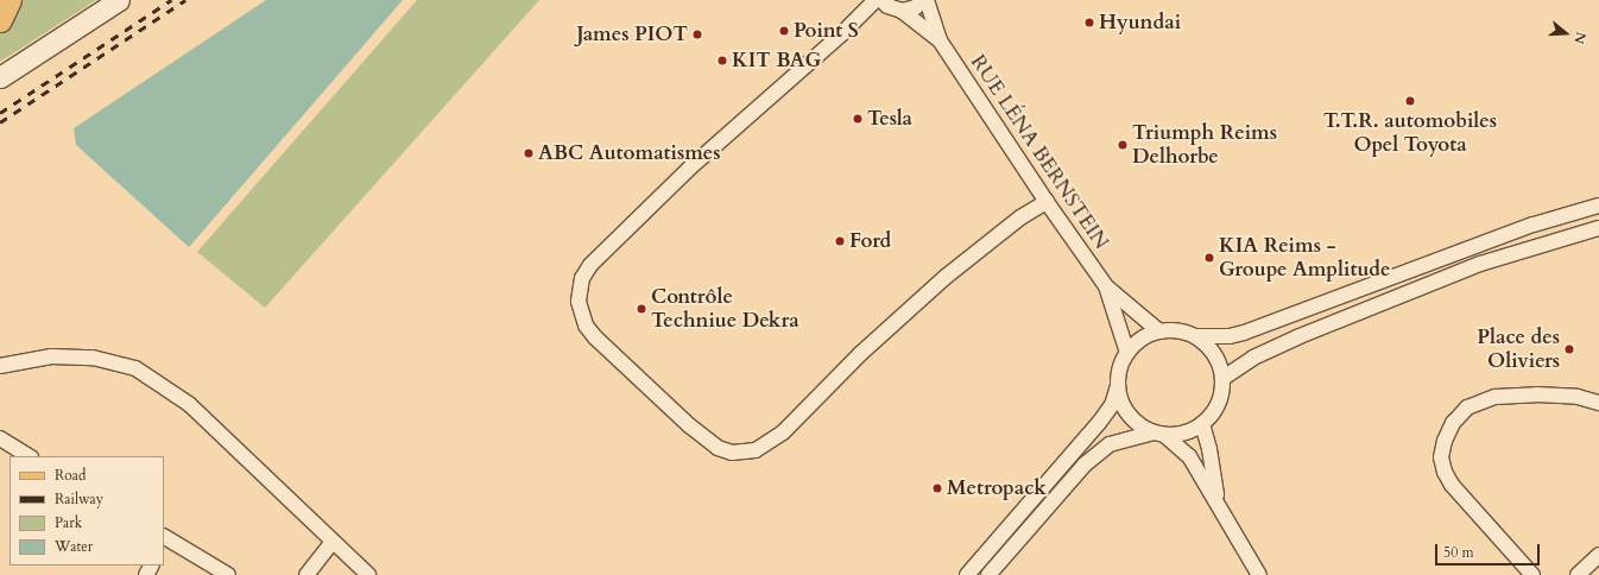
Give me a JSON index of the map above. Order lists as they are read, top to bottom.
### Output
{
  "streets": {
    "street": ["RUE LÉNA BERNSTEIN"]
  },
  "places": [
    "Hyundai",
    "Point S",
    "James PIOT",
    "KIT BAG",
    "T.T.R. automobiles Opel Toyota",
    "Tesla",
    "Triumph Reims Delhorbe",
    "ABC Automatismes",
    "Ford",
    "KIA Reims - Groupe Amplitude",
    "Contrôle Techniue Dekra",
    "Place des Oliviers",
    "Metropack"
  ],
  "legend": [
    "Road",
    "Railway",
    "Park",
    "Water"
  ],
  "scale_bar": "50 m",
  "north": "right"
}
